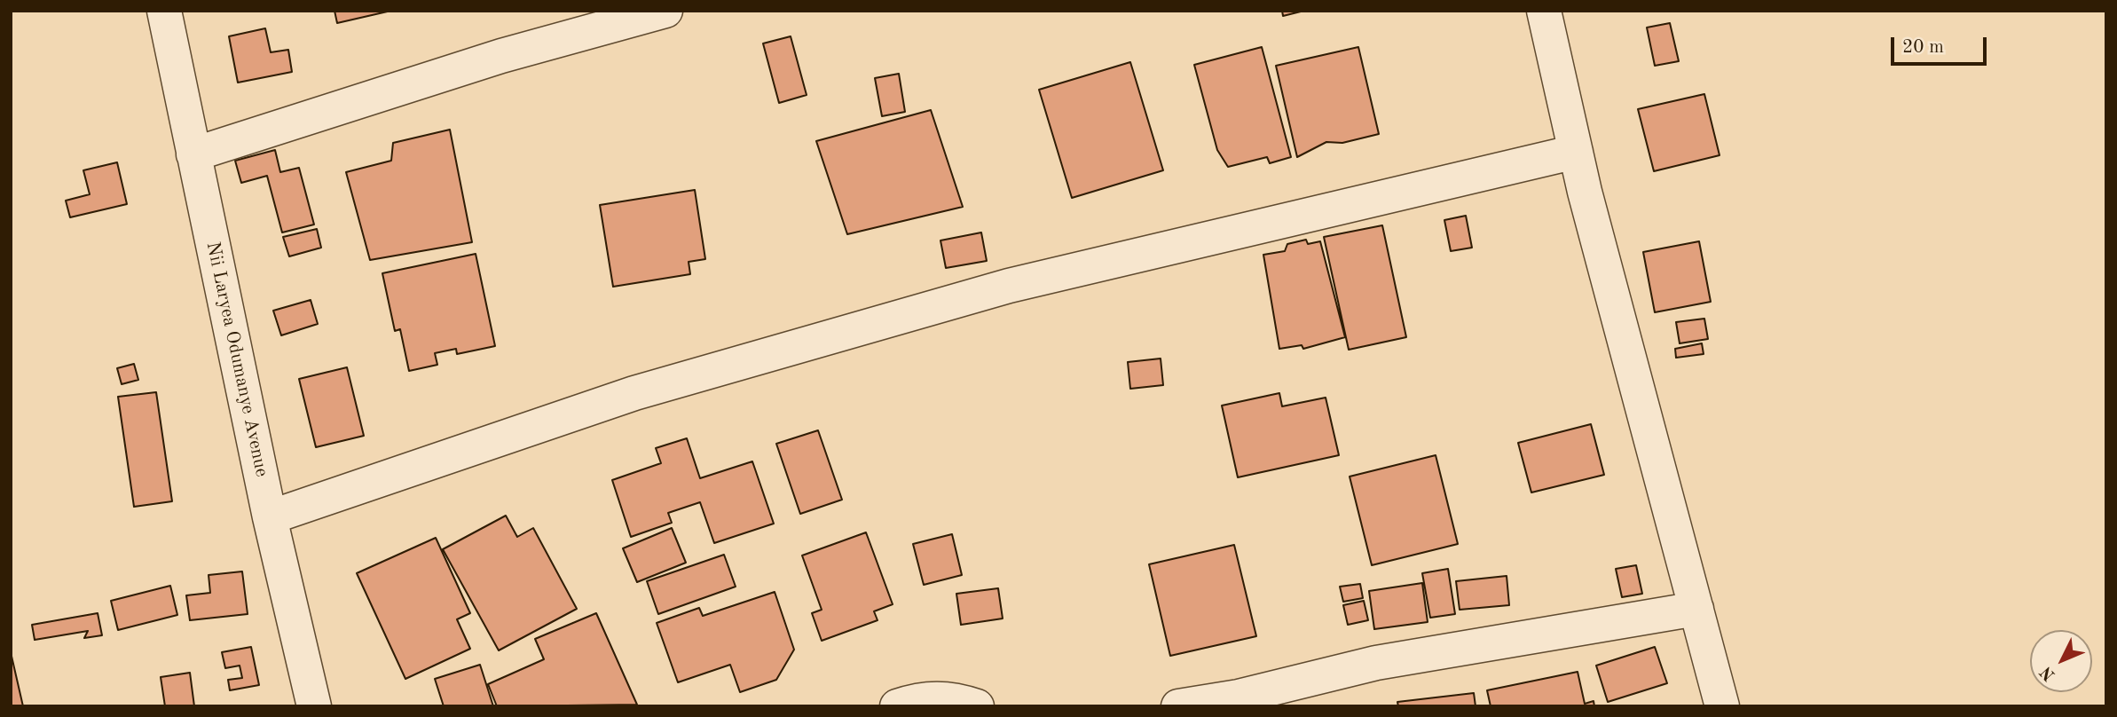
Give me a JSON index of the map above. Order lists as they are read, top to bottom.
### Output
{
  "streets": {
    "street": ["Nii Laryea Odumanye Avenue"]
  },
  "scale_bar": "20 m",
  "north": "bottom left"
}
